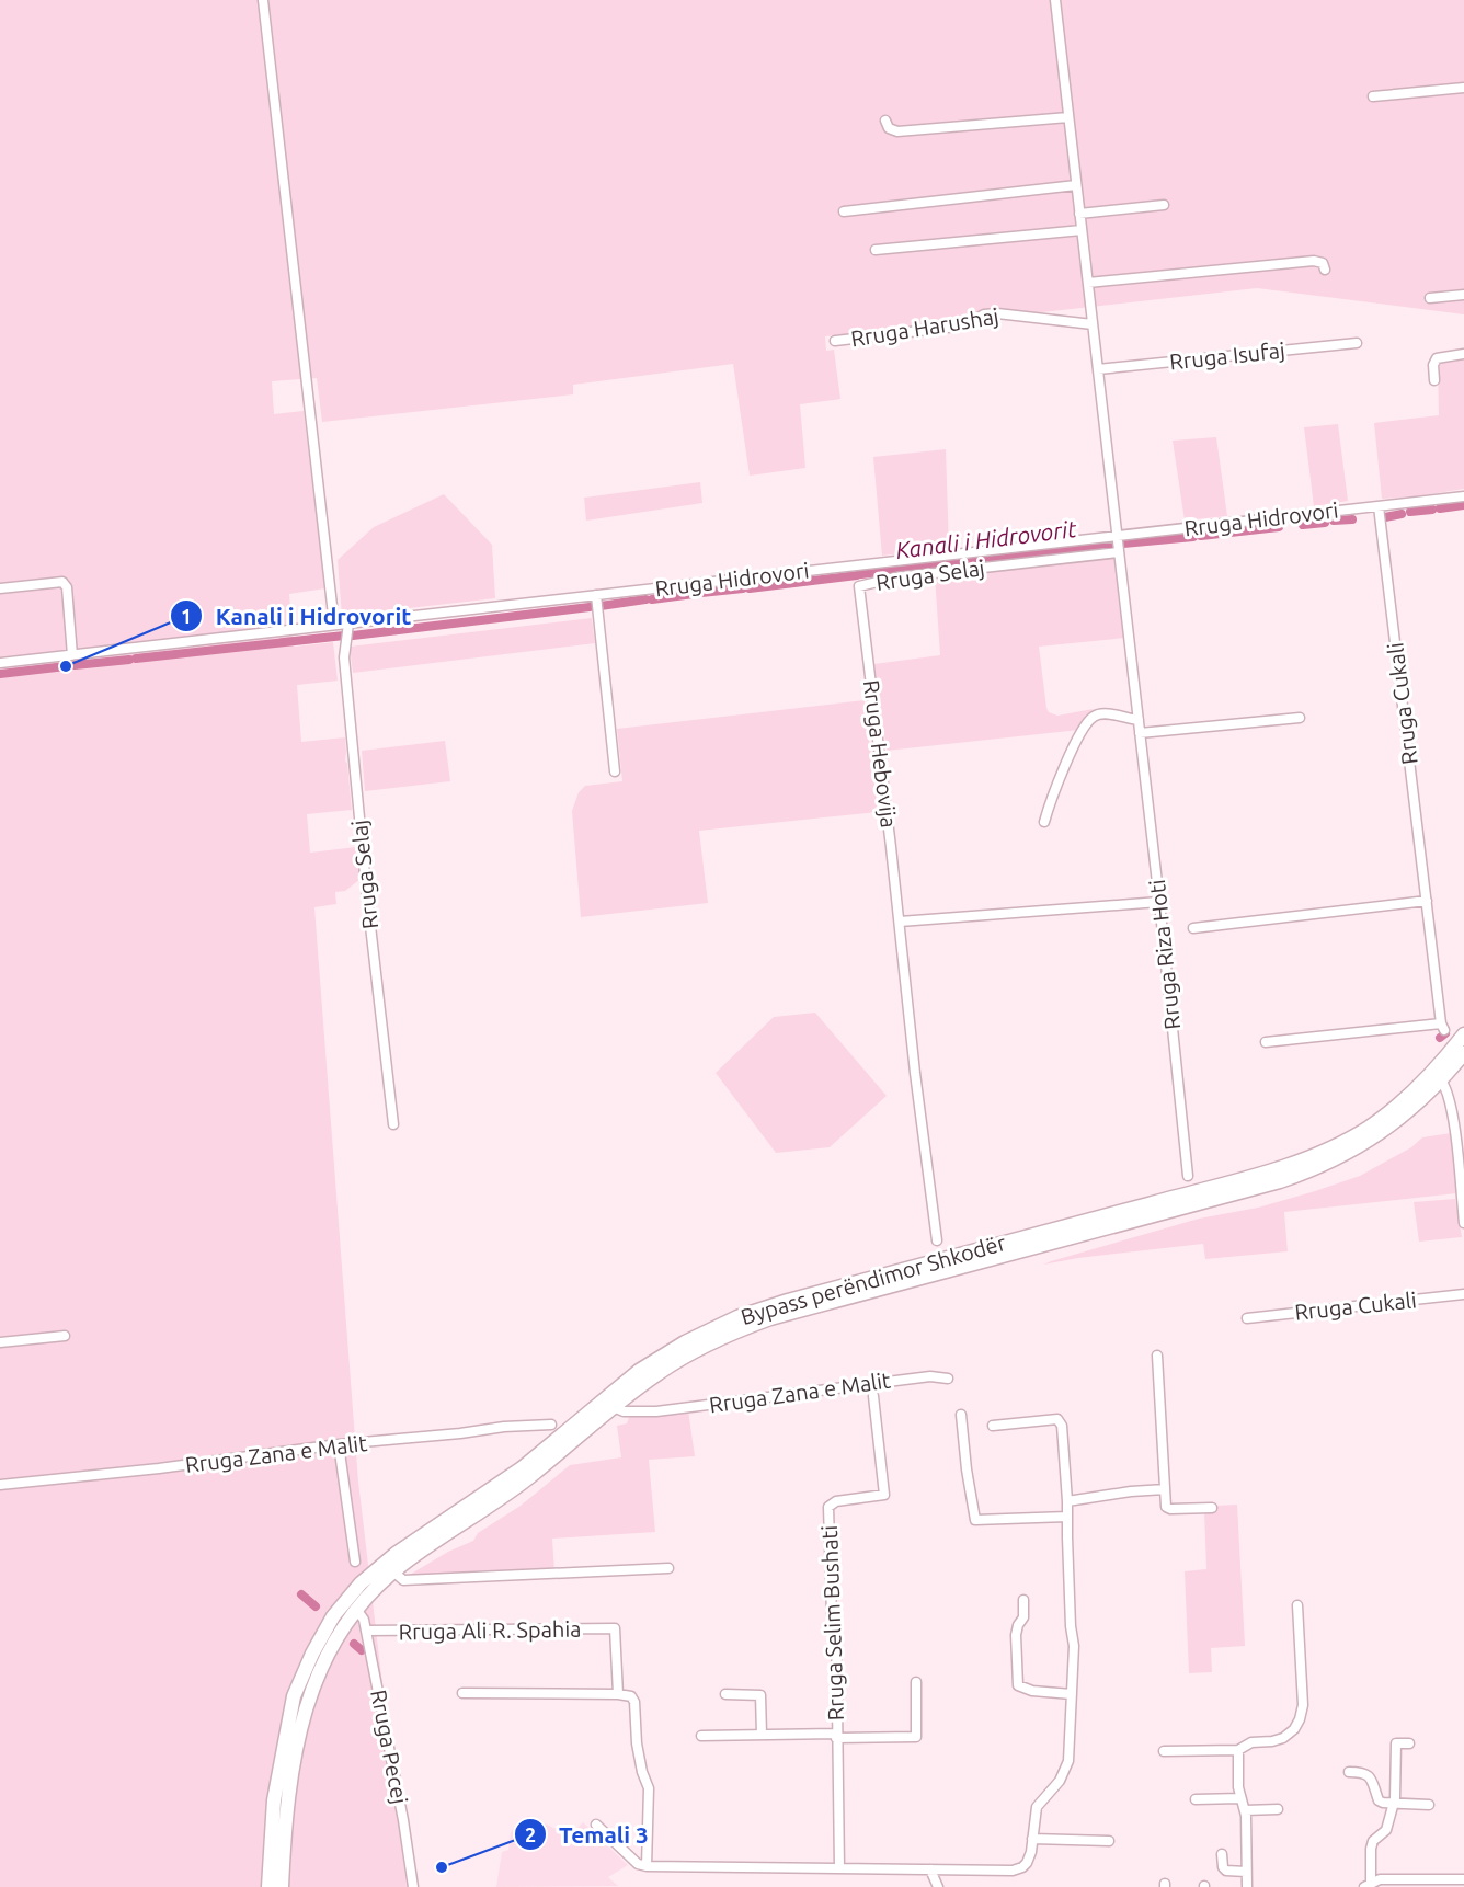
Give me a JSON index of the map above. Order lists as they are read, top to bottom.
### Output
{
  "streets": {
    "highway": ["Bypass perëndimor Shkodër"],
    "street": [
      "Rruga Harushaj",
      "Rruga Isufaj",
      "Rruga Hidrovori",
      "Rruga Selaj",
      "Rruga Cukali",
      "Rruga Hebovija",
      "Rruga Riza Hoti",
      "Rruga Zana e Malit",
      "Rruga Selim Bushati",
      "Rruga Ali R. Spahia",
      "Rruga Pecej"
    ]
  },
  "crossings": [
    ["Rruga Hidrovori", "Rruga Selaj"],
    ["Rruga Hidrovori", "Rruga Cukali"],
    ["Rruga Hidrovori", "Rruga Riza Hoti"],
    ["Rruga Selaj", "Rruga Hebovija"],
    ["Rruga Selaj", "Rruga Riza Hoti"],
    ["Bypass perëndimor Shkodër", "Rruga Zana e Malit"],
    ["Bypass perëndimor Shkodër", "Rruga Pecej"],
    ["Rruga Ali R. Spahia", "Rruga Pecej"]
  ],
  "water": ["Kanali i Hidrovorit"],
  "places": ["Kanali i Hidrovorit", "Temali 3"]
}
